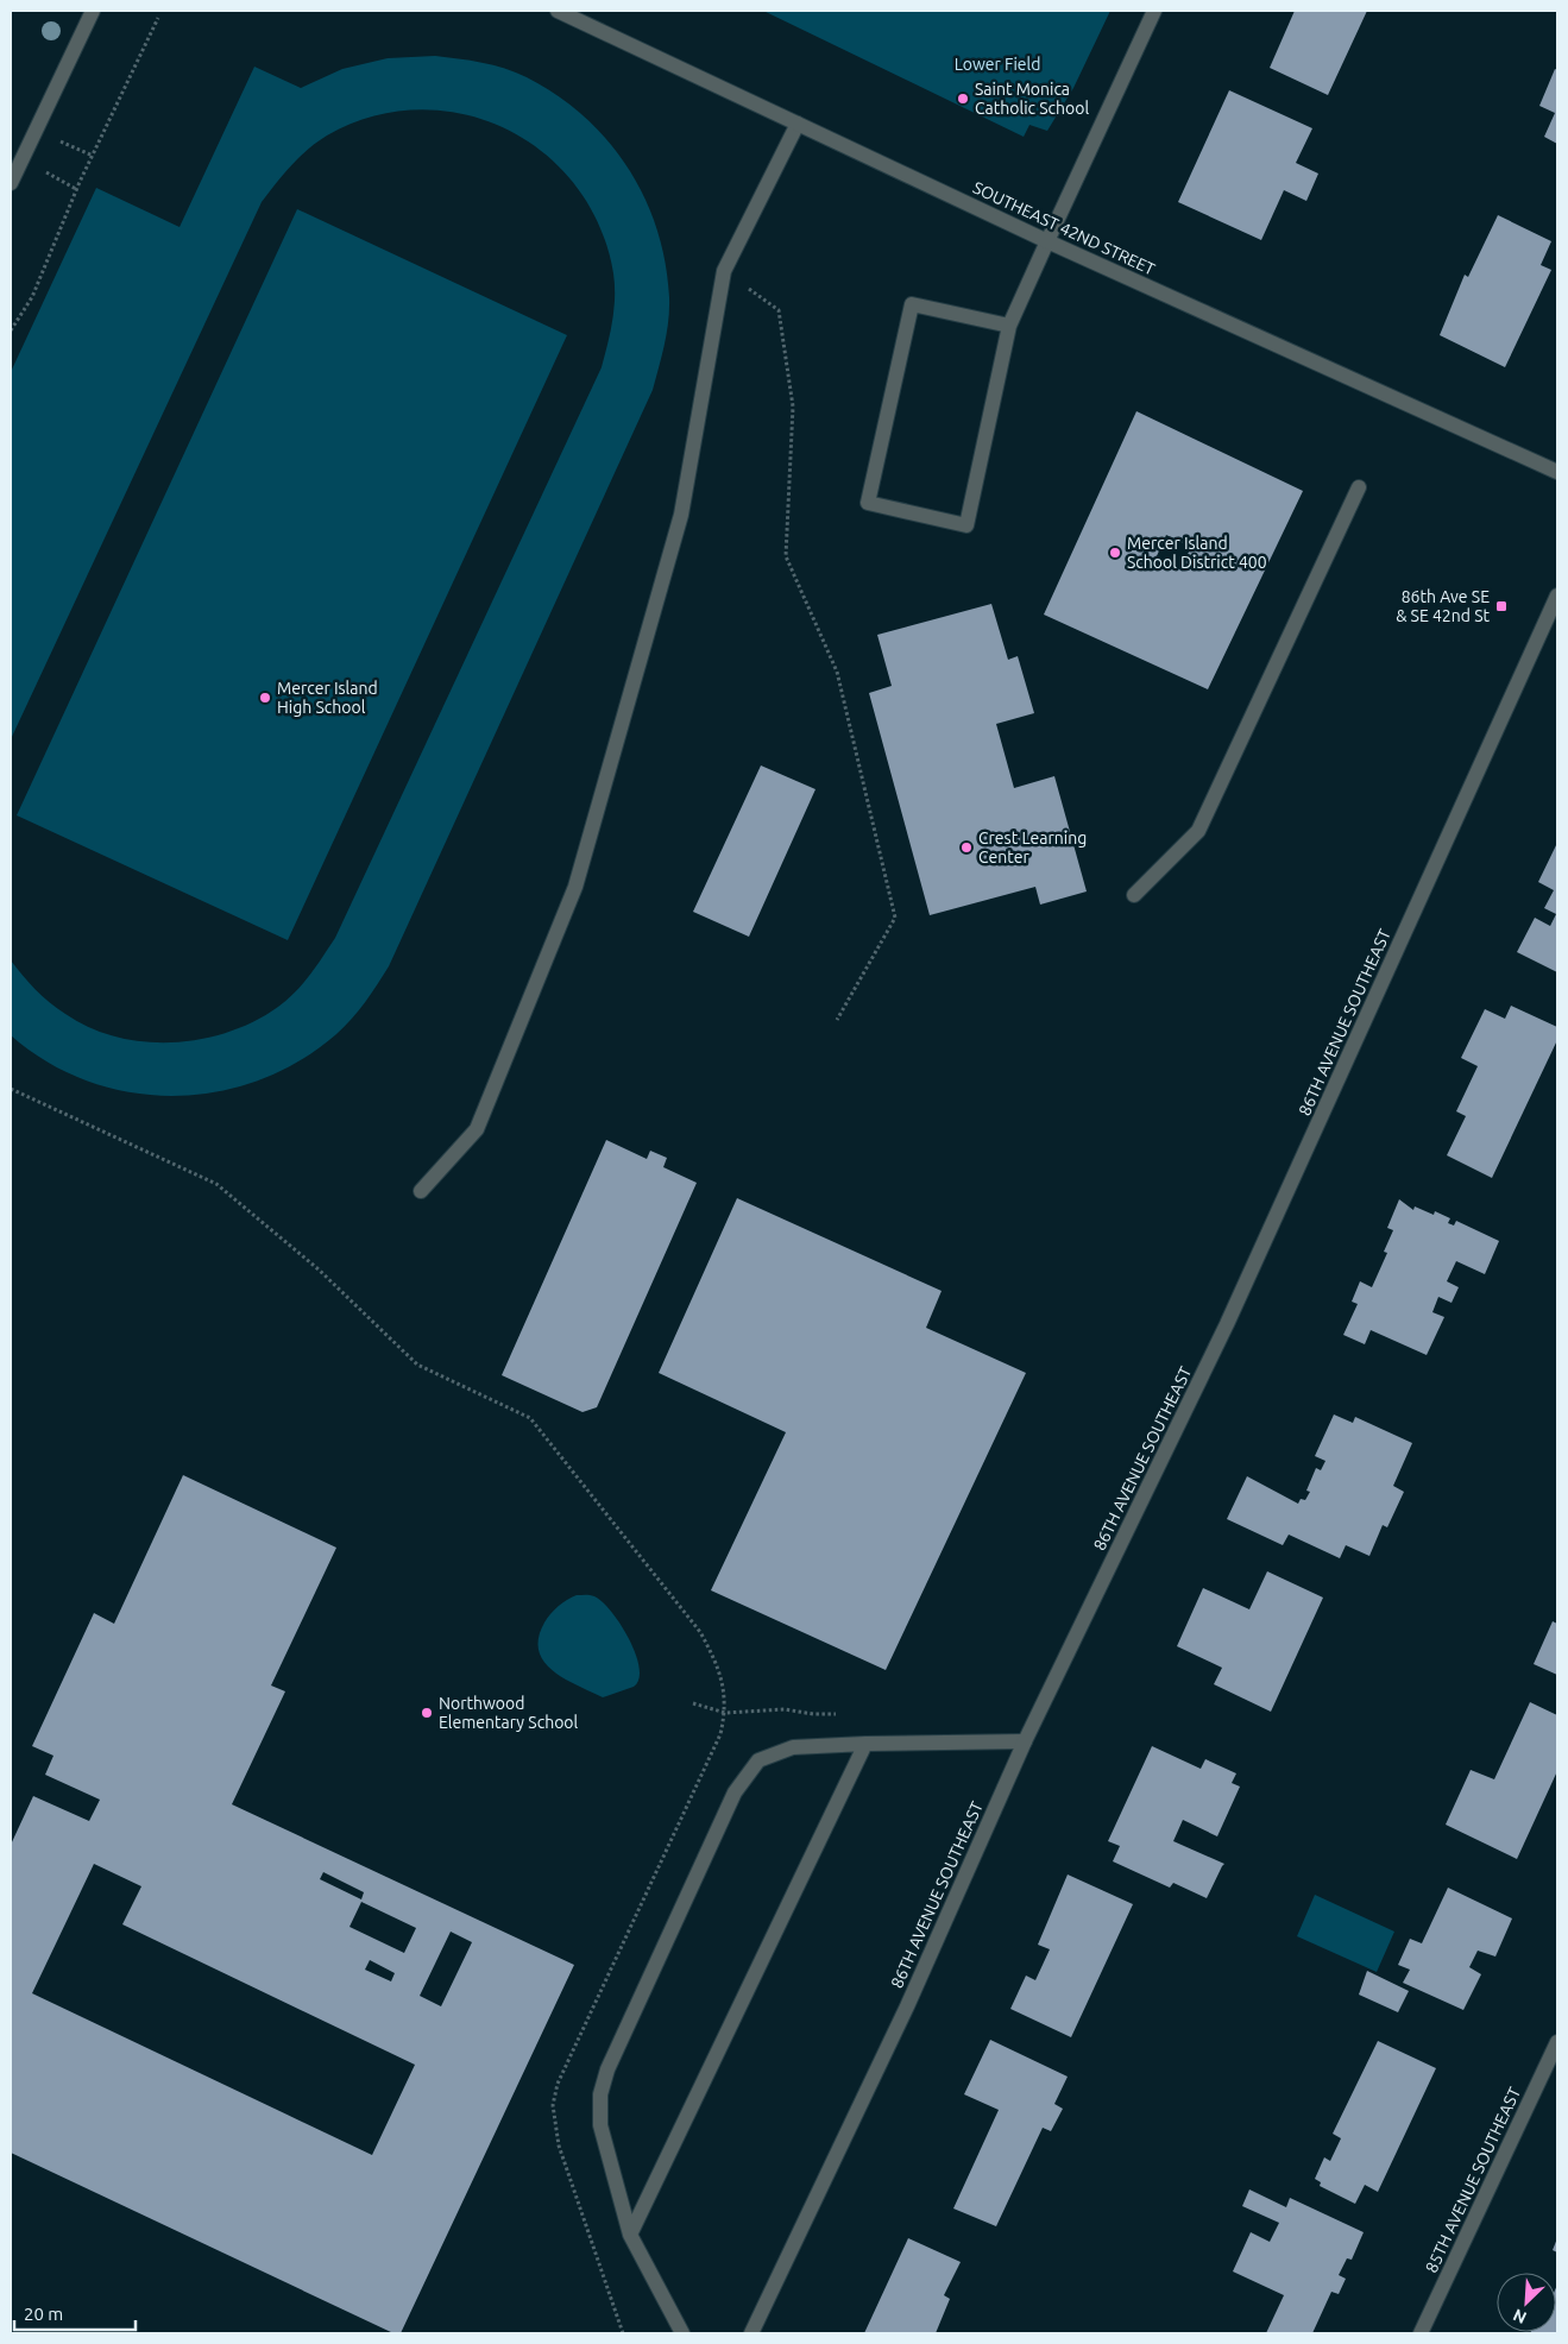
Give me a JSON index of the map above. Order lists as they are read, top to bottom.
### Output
{
  "streets": {
    "street": ["SOUTHEAST 42ND STREET", "86TH AVENUE SOUTHEAST", "85TH AVENUE SOUTHEAST"]
  },
  "parks": ["Lower Field"],
  "places": {
    "other": [
      "Saint Monica Catholic School",
      "Mercer Island School District 400",
      "Mercer Island High School",
      "Crest Learning Center",
      "Northwood Elementary School"
    ],
    "transit": ["86th Ave SE & SE 42nd St"]
  },
  "scale_bar": "20 m",
  "north": "bottom left"
}
